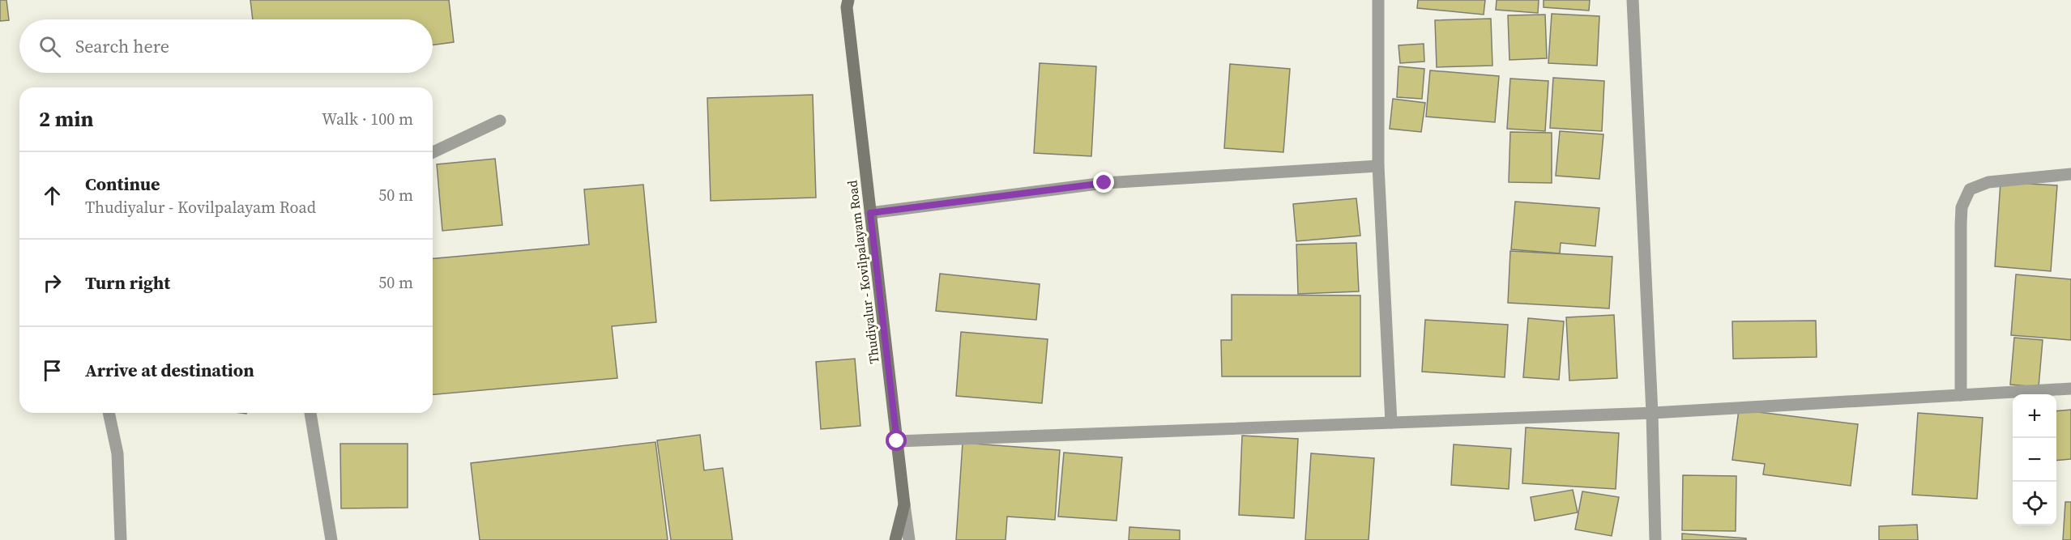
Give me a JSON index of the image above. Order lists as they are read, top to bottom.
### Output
{
  "streets": {
    "main road": ["Thudiyalur - Kovilpalayam Road"]
  },
  "page": {
    "search": "Search here",
    "heading": ["2 min", "Walk · 100 m"],
    "list": [
      ["Continue", "Thudiyalur - Kovilpalayam Road", "50 m"],
      ["Turn right", "50 m"],
      "Arrive at destination"
    ],
    "map_buttons": ["+", "−"]
  }
}
